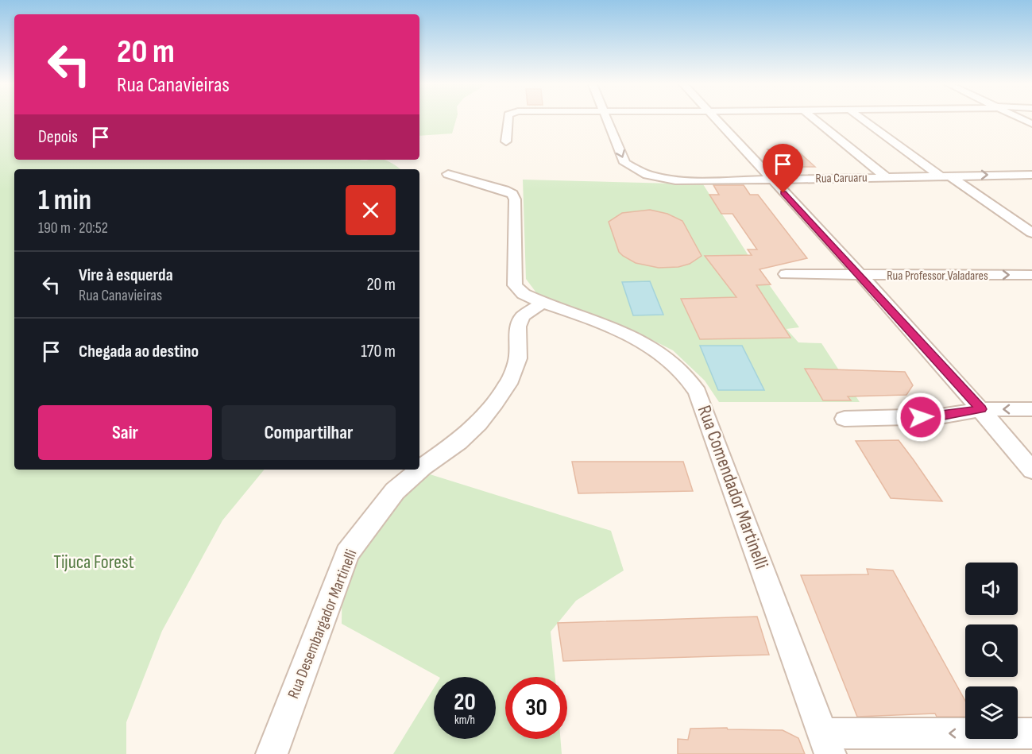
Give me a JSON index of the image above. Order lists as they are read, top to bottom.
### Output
{
  "streets": {
    "street": [
      "Rua Caruaru",
      "Rua Professor Valadares",
      "Rua Comendador Martinelli",
      "Rua Desembargador Martinelli"
    ]
  },
  "crossings": [
    ["Rua Comendador Martinelli", "Rua Desembargador Martinelli"]
  ],
  "parks": ["Tijuca Forest"],
  "page": {
    "turn": ["20 m", "Rua Canavieiras"],
    "then": "Depois",
    "heading": ["1 min", "190 m · 20:52"],
    "list": [
      {
        "name": "Vire à esquerda",
        "note": "Rua Canavieiras",
        "value": "20 m"
      },
      {
        "name": "Chegada ao destino",
        "value": "170 m"
      }
    ],
    "buttons": ["Sair", "Compartilhar"],
    "speed": "20 km/h",
    "limit": "30"
  }
}
